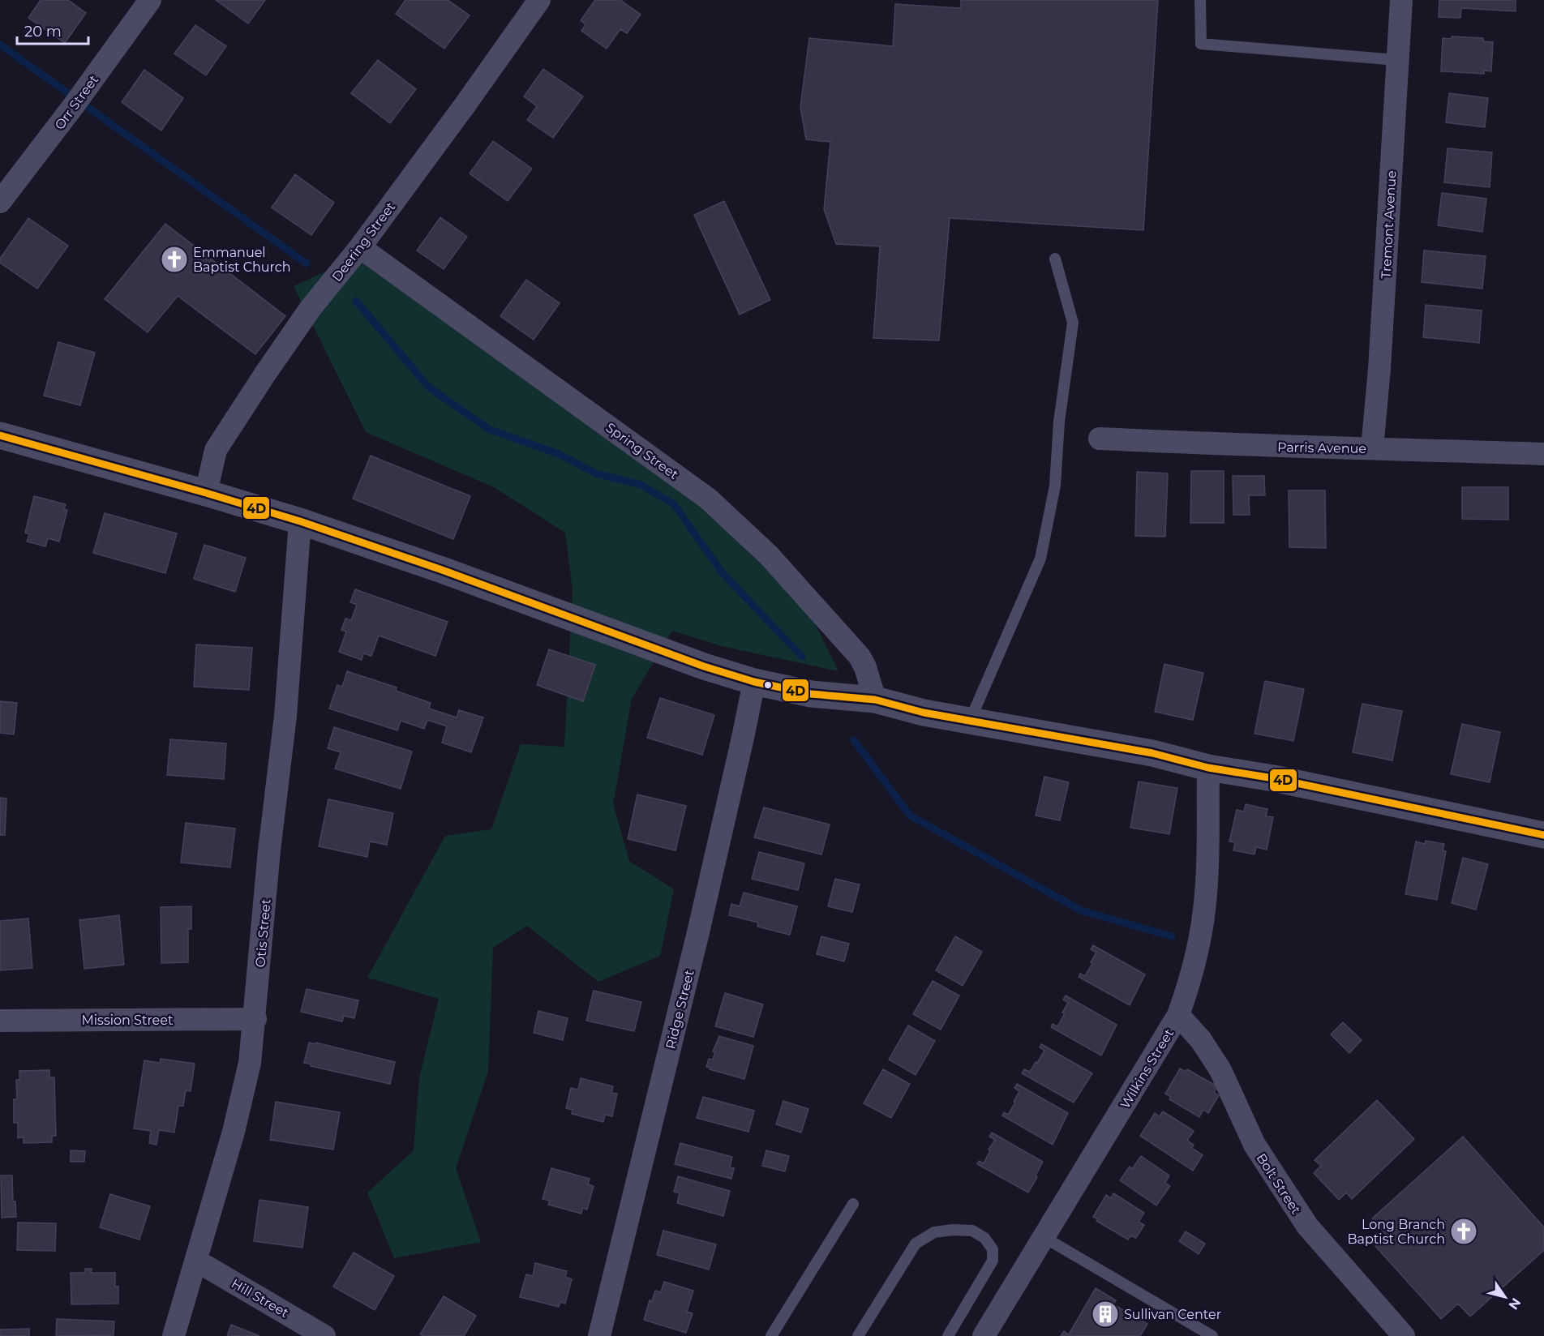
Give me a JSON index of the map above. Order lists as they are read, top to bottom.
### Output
{
  "streets": {
    "street": [
      "Orr Street",
      "Tremont Avenue",
      "Deering Street",
      "Parris Avenue",
      "Spring Street",
      "Otis Street",
      "Ridge Street",
      "Mission Street",
      "Wilkins Street",
      "Bolt Street",
      "Hill Street"
    ]
  },
  "crossings": [
    ["Tremont Avenue", "Parris Avenue"],
    ["Deering Street", "Spring Street"],
    ["Otis Street", "Mission Street"],
    ["Otis Street", "Hill Street"],
    ["Wilkins Street", "Bolt Street"]
  ],
  "places": {
    "church": ["Emmanuel Baptist Church", "Long Branch Baptist Church"],
    "building": ["Sullivan Center"]
  },
  "lines": ["transit line 4D"],
  "scale_bar": "20 m",
  "north": "bottom right"
}
